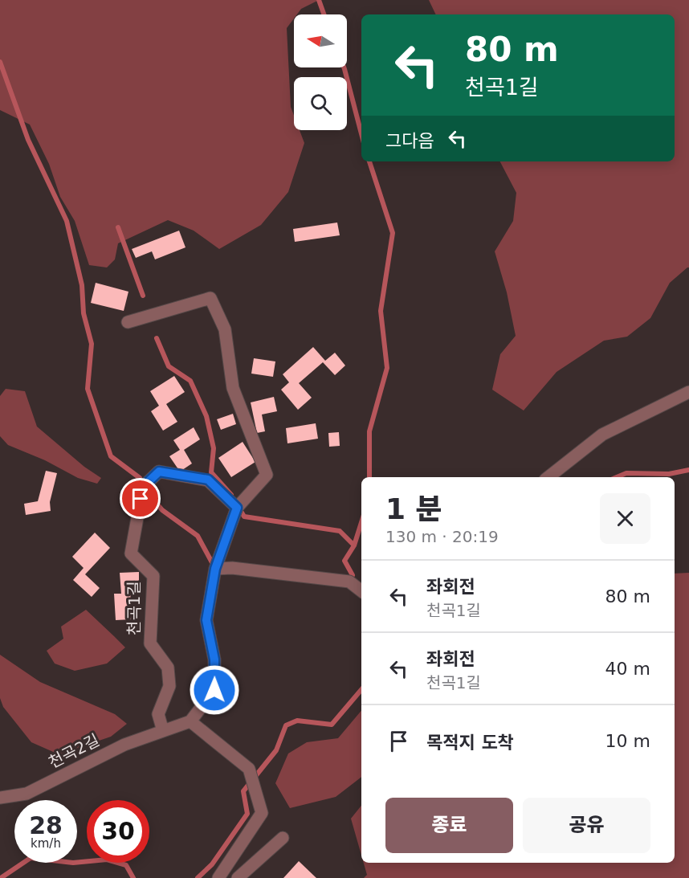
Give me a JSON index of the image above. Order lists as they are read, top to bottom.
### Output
{
  "streets": {
    "street": ["천곡1길", "천곡2길"]
  },
  "crossings": [
    ["천곡1길", "천곡2길"]
  ],
  "north": "left",
  "page": {
    "turn": ["80 m", "천곡1길"],
    "then": "그다음",
    "heading": ["1 분", "130 m · 20:19"],
    "list": [
      {
        "name": "좌회전",
        "note": "천곡1길",
        "value": "80 m"
      },
      {
        "name": "좌회전",
        "note": "천곡1길",
        "value": "40 m"
      },
      {
        "name": "목적지 도착",
        "value": "10 m"
      }
    ],
    "buttons": ["종료", "공유"],
    "speed": "28 km/h",
    "limit": "30"
  }
}
